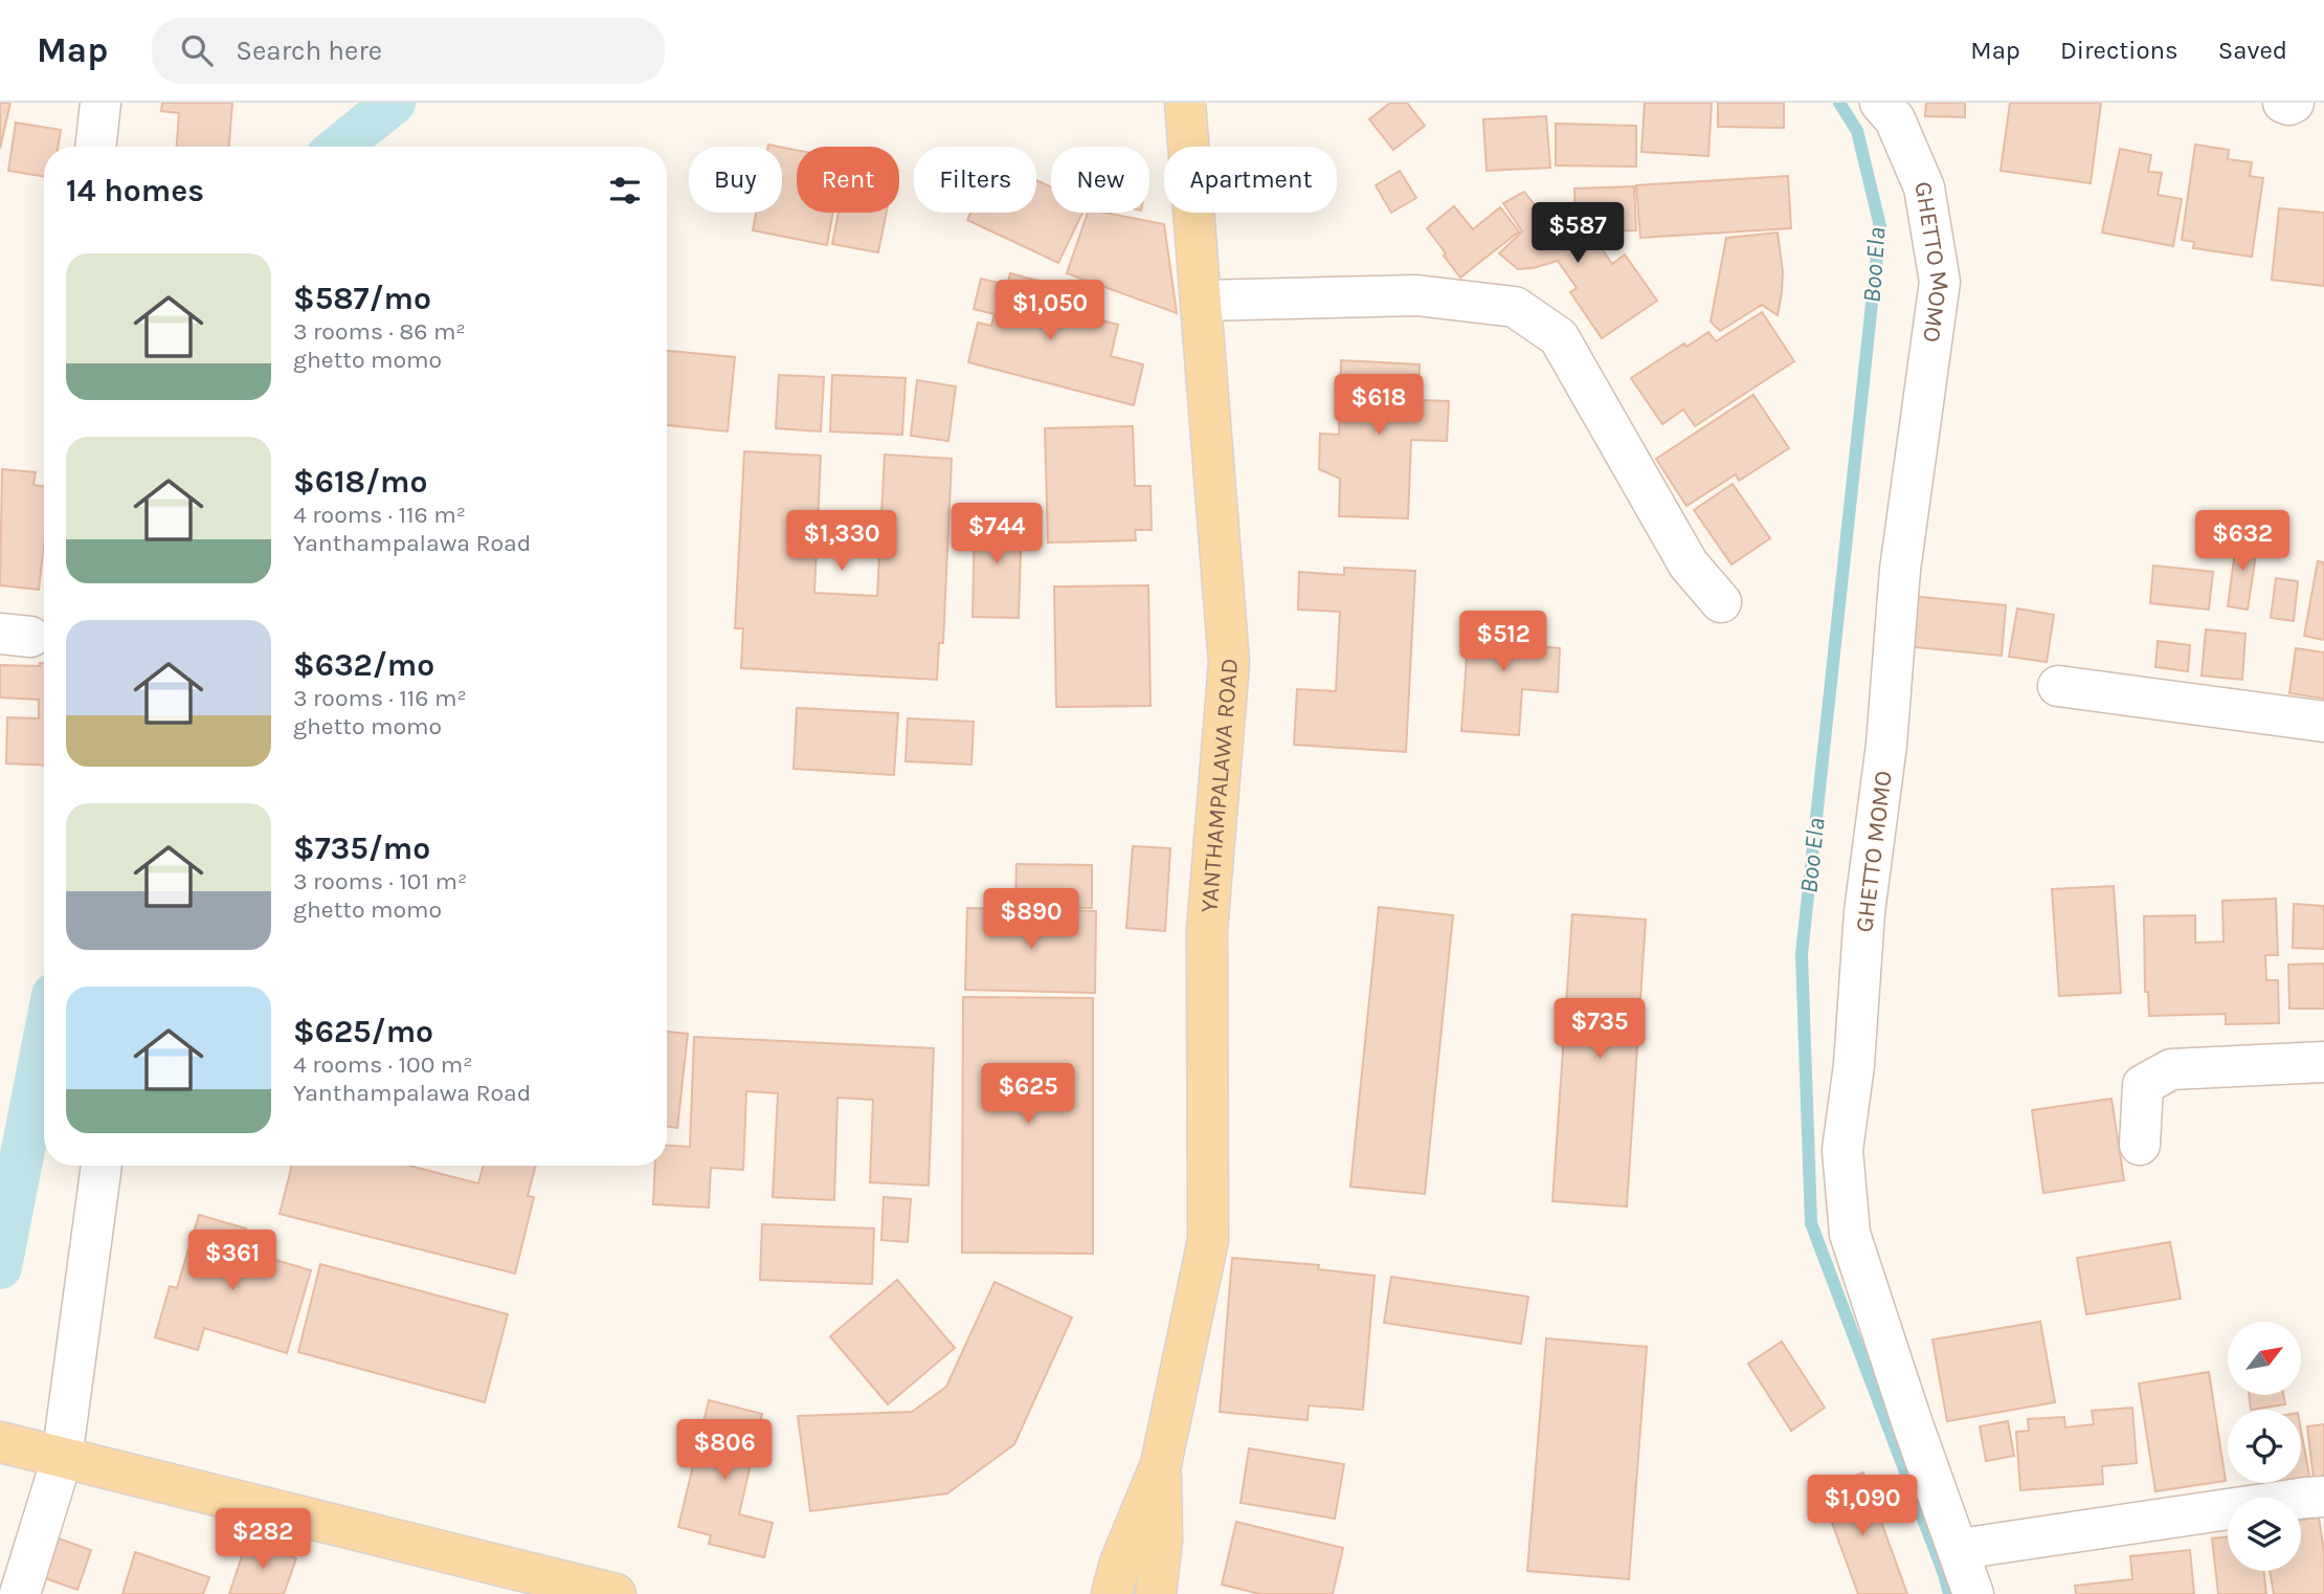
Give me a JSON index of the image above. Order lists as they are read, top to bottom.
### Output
{
  "streets": {
    "main road": ["YANTHAMPALAWA ROAD"],
    "street": ["GHETTO MOMO"]
  },
  "water": ["Boo Ela"],
  "north": "top right",
  "page": {
    "header": "Map",
    "search": "Search here",
    "nav": ["Map", "Directions", "Saved"],
    "chip": [
      "Buy",
      "Rent",
      "Filters",
      "New",
      "Apartment"
    ],
    "heading": "14 homes",
    "price": [
      "$587",
      "$1,050",
      "$618",
      "$744",
      "$1,330",
      "$632",
      "$512",
      "$890",
      "$735",
      "$625",
      "$361",
      "$806",
      "$1,090",
      "$282"
    ],
    "list": [
      {
        "name": "$587/mo",
        "note": "3 rooms · 86 m² · ghetto momo"
      },
      {
        "name": "$618/mo",
        "note": "4 rooms · 116 m² · Yanthampalawa Road"
      },
      {
        "name": "$632/mo",
        "note": "3 rooms · 116 m² · ghetto momo"
      },
      {
        "name": "$735/mo",
        "note": "3 rooms · 101 m² · ghetto momo"
      },
      {
        "name": "$625/mo",
        "note": "4 rooms · 100 m² · Yanthampalawa Road"
      }
    ]
  }
}
